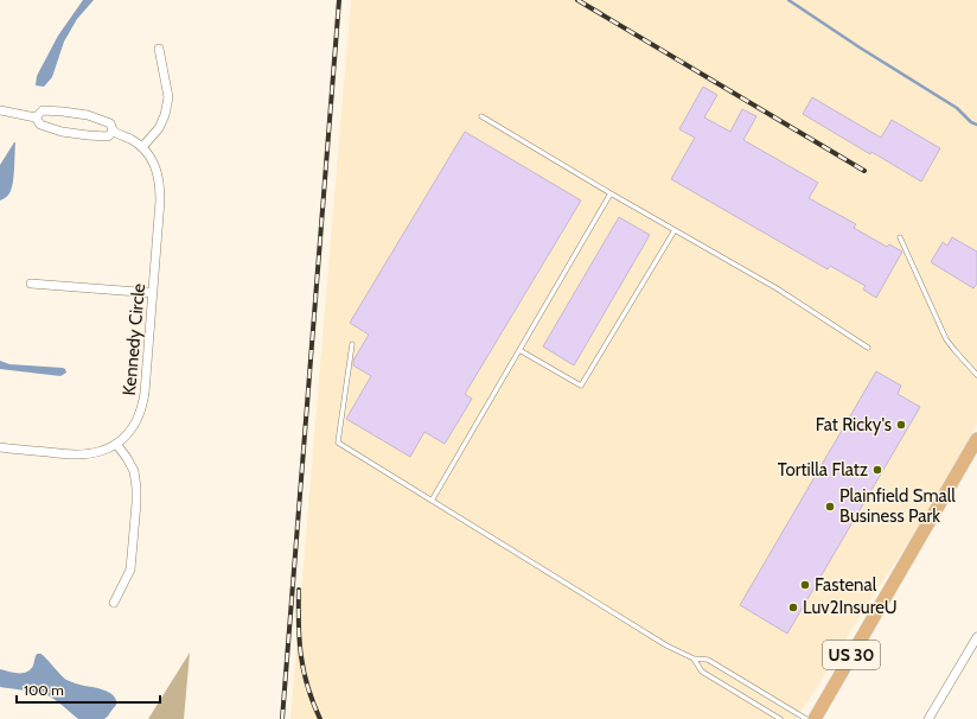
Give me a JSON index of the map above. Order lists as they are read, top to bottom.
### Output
{
  "streets": {
    "main road": ["US 30"],
    "street": ["Kennedy Circle"]
  },
  "places": [
    "Fat Ricky's",
    "Tortilla Flatz",
    "Plainfield Small Business Park",
    "Fastenal",
    "Luv2InsureU"
  ],
  "scale_bar": "100 m"
}
